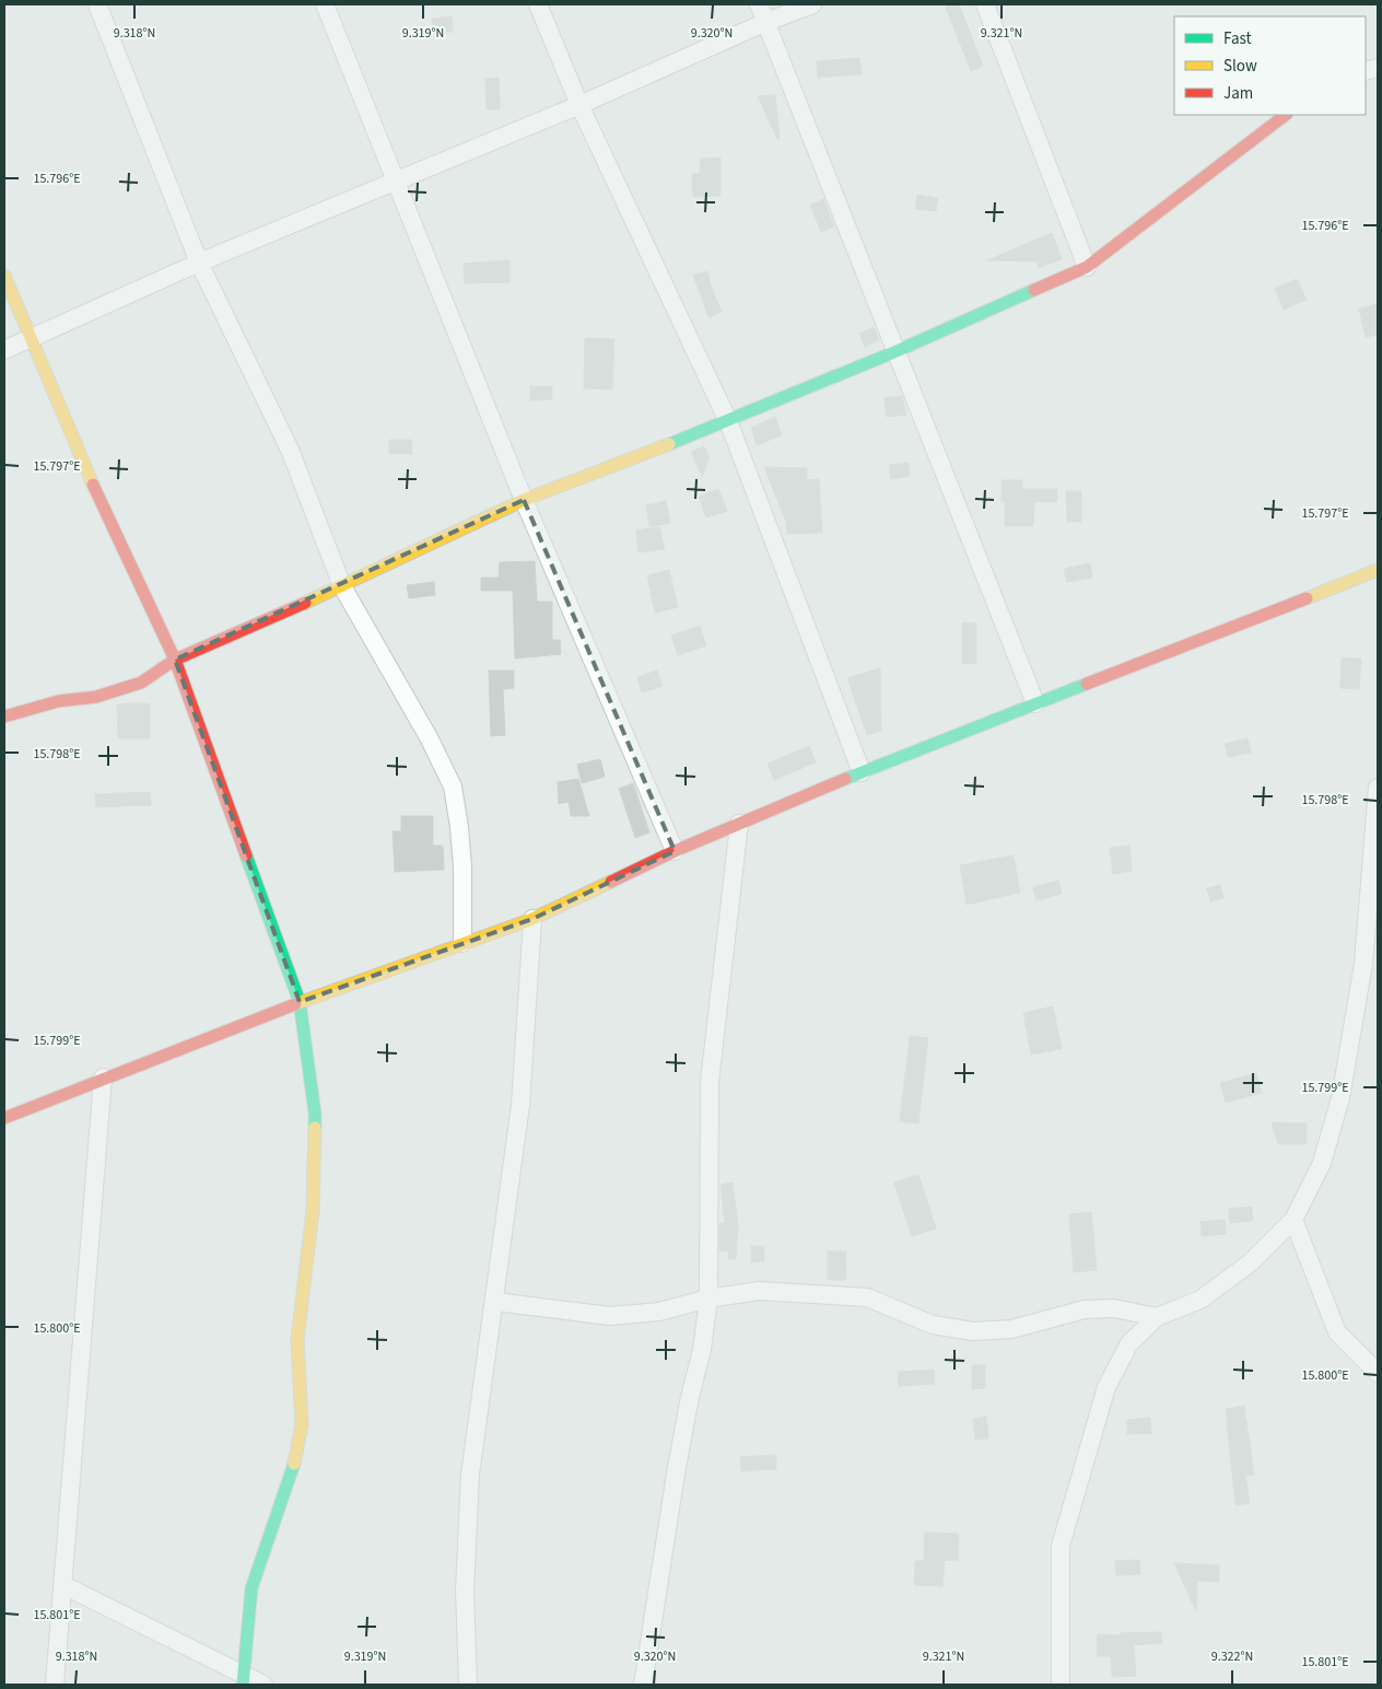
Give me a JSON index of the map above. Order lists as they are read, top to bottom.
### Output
{
  "legend": ["Fast", "Slow", "Jam"],
  "coordinates": [
    "9.318°N",
    "9.319°N",
    "9.320°N",
    "9.321°N",
    "15.796°E",
    "15.797°E",
    "15.798°E",
    "15.799°E",
    "15.800°E",
    "15.801°E",
    "9.322°N"
  ]
}
